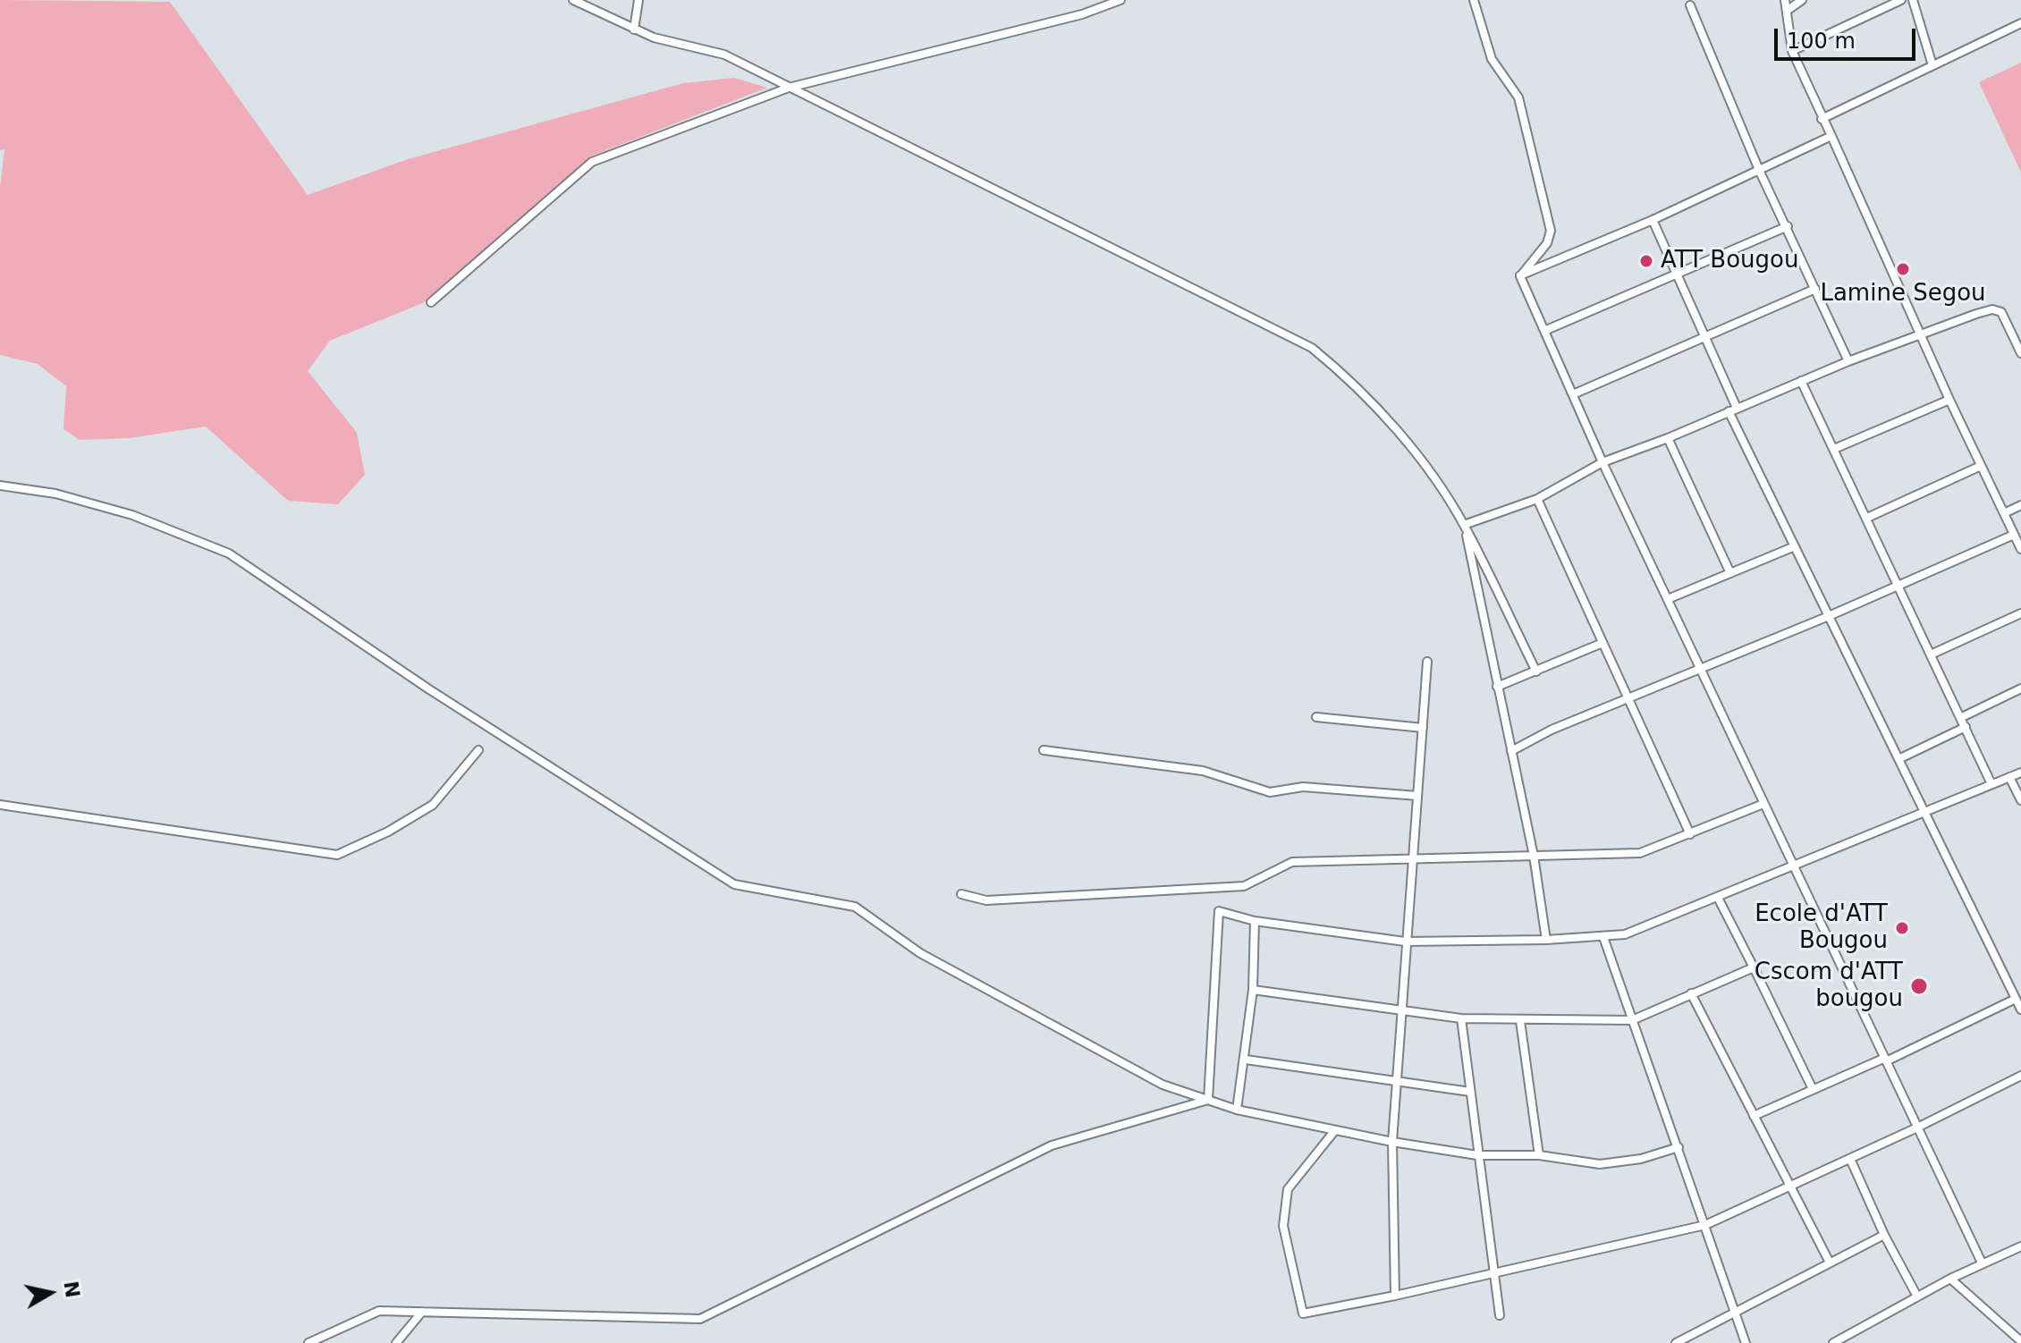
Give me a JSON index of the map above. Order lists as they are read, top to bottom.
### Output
{
  "places": [
    "ATT Bougou",
    "Lamine Segou",
    "Ecole d'ATT Bougou",
    "Cscom d'ATT bougou"
  ],
  "scale_bar": "100 m",
  "north": "right"
}
